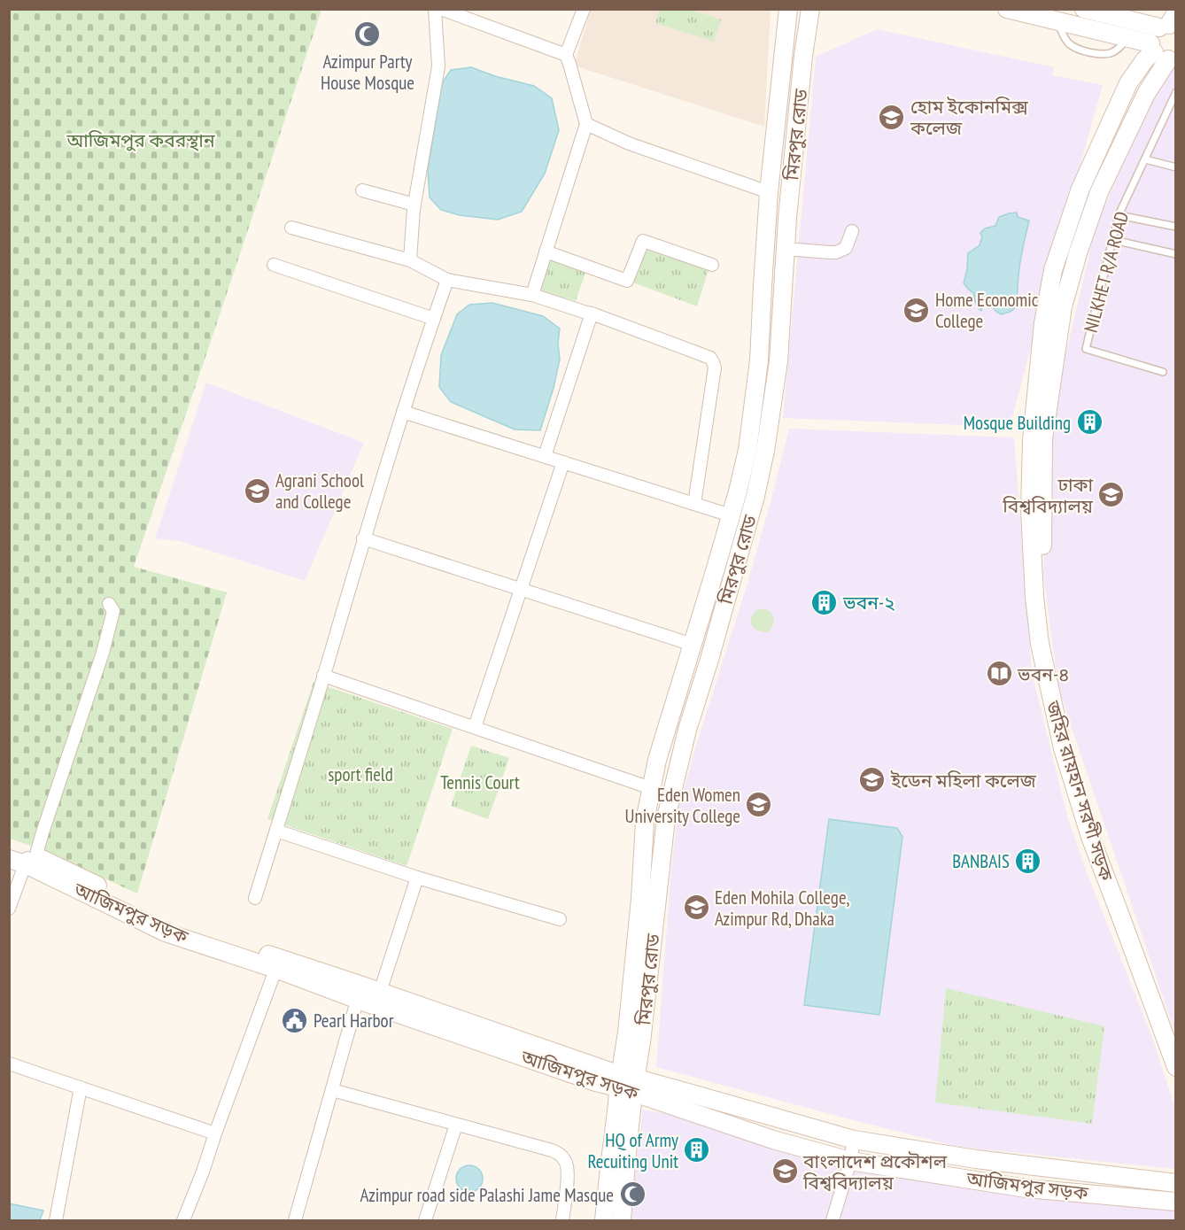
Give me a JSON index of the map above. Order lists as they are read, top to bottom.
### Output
{
  "streets": {
    "main road": ["মিরপুর রোড", "জহির রায়হান সরণী সড়ক", "আজিমপুর সড়ক"],
    "lane": ["NILKHET R/A ROAD"]
  },
  "crossings": [
    ["মিরপুর রোড", "আজিমপুর সড়ক"]
  ],
  "parks": ["আজিমপুর কবরস্থান", "sport field", "Tennis Court"],
  "places": {
    "mosque": ["Azimpur Party House Mosque", "Azimpur road side Palashi Jame Masque"],
    "school or university": [
      "হোম ইকোনমিক্স কলেজ",
      "Home Economic College",
      "Agrani School and College",
      "ঢাকা বিশ্ববিদ্যালয়",
      "ইডেন মহিলা কলেজ",
      "Eden Women University College",
      "Eden Mohila College, Azimpur Rd, Dhaka",
      "বাংলাদেশ প্রকৌশল বিশ্ববিদ্যালয়"
    ],
    "building": [
      "Mosque Building",
      "ভবন-২",
      "BANBAIS",
      "HQ of Army Recuiting Unit"
    ],
    "library": ["ভবন-৪"],
    "public building": ["Pearl Harbor"]
  }
}
